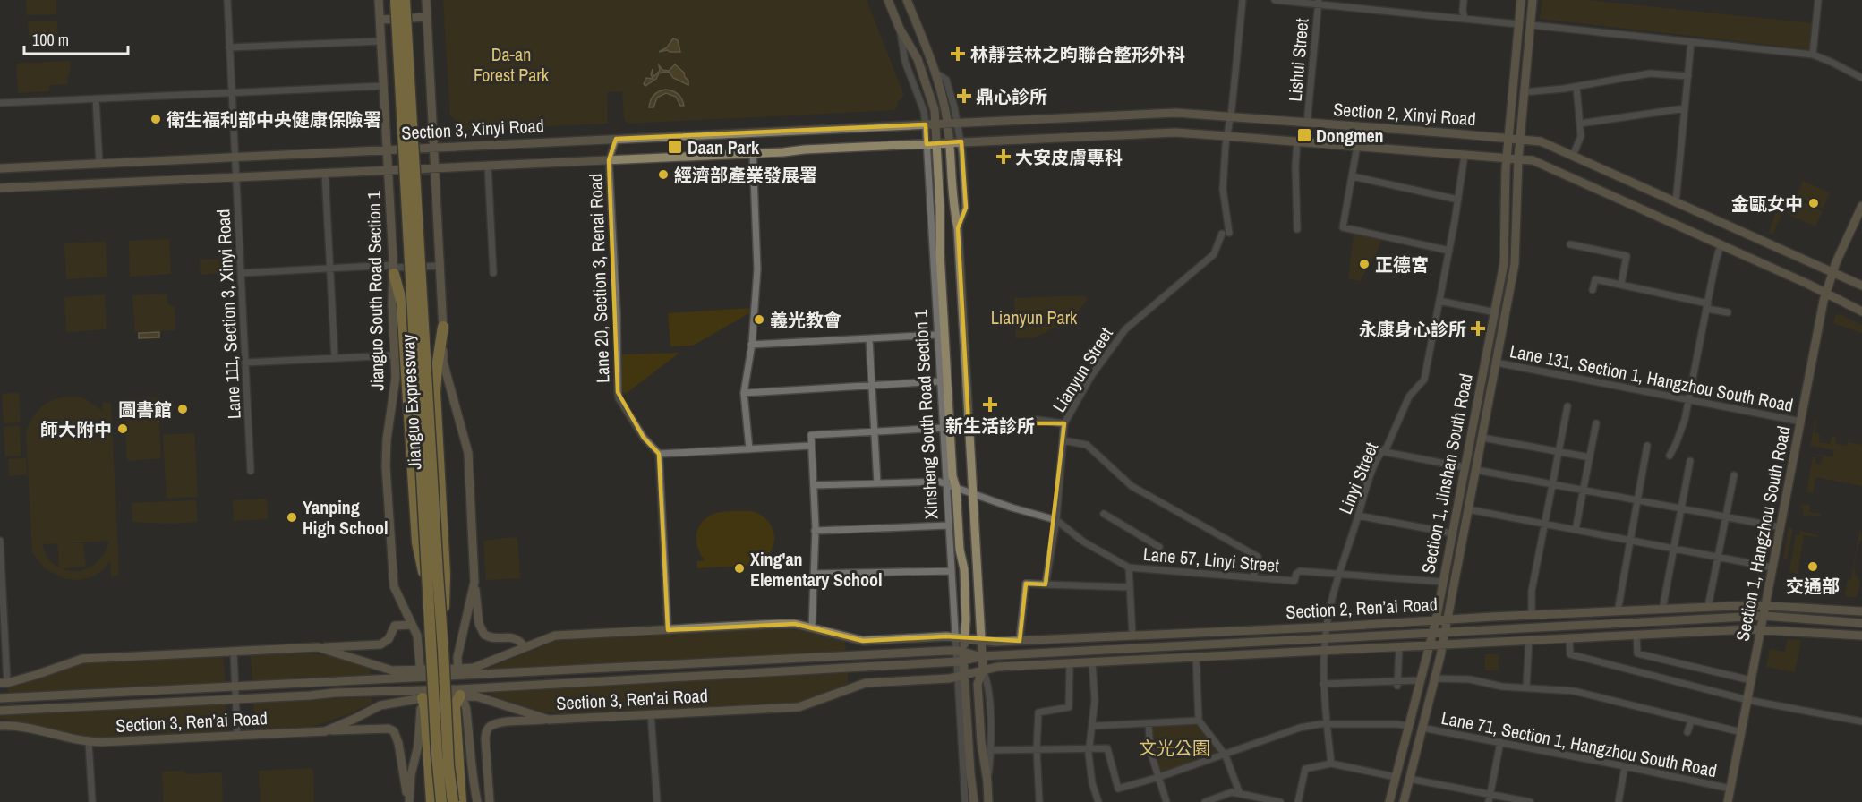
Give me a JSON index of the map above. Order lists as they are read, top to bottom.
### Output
{
  "streets": {
    "highway": ["Jianguo Expressway"],
    "main road": [
      "Section 2, Xinyi Road",
      "Section 3, Xinyi Road",
      "Jianguo South Road Section 1",
      "Xinsheng South Road Section 1",
      "Section 1, Jinshan South Road",
      "Section 1, Hangzhou South Road",
      "Section 2, Ren’ai Road",
      "Section 3, Ren’ai Road"
    ],
    "street": [
      "Lishui Street",
      "Lane 20, Section 3, Renai Road",
      "Lane 111, Section 3, Xinyi Road",
      "Lianyun Street",
      "Lane 131, Section 1, Hangzhou South Road",
      "Linyi Street",
      "Lane 57, Linyi Street",
      "Lane 71, Section 1, Hangzhou South Road"
    ]
  },
  "crossings": [
    ["Lishui Street", "Section 2, Xinyi Road"],
    ["Section 2, Xinyi Road", "Section 3, Xinyi Road"],
    ["Section 2, Xinyi Road", "Lianyun Street"],
    ["Section 2, Xinyi Road", "Xinsheng South Road Section 1"],
    ["Section 2, Xinyi Road", "Section 1, Jinshan South Road"],
    ["Section 2, Xinyi Road", "Linyi Street"],
    ["Section 2, Xinyi Road", "Section 1, Hangzhou South Road"],
    ["Section 3, Xinyi Road", "Lane 20, Section 3, Renai Road"],
    ["Section 3, Xinyi Road", "Jianguo South Road Section 1"],
    ["Section 3, Xinyi Road", "Lane 111, Section 3, Xinyi Road"],
    ["Section 3, Xinyi Road", "Xinsheng South Road Section 1"],
    ["Jianguo South Road Section 1", "Section 3, Ren’ai Road"],
    ["Lianyun Street", "Lane 57, Linyi Street"],
    ["Lane 131, Section 1, Hangzhou South Road", "Section 1, Jinshan South Road"],
    ["Lane 131, Section 1, Hangzhou South Road", "Section 1, Hangzhou South Road"],
    ["Xinsheng South Road Section 1", "Section 2, Ren’ai Road"],
    ["Xinsheng South Road Section 1", "Section 3, Ren’ai Road"],
    ["Section 1, Jinshan South Road", "Section 2, Ren’ai Road"],
    ["Section 1, Jinshan South Road", "Lane 71, Section 1, Hangzhou South Road"],
    ["Linyi Street", "Lane 57, Linyi Street"],
    ["Linyi Street", "Section 2, Ren’ai Road"],
    ["Section 1, Hangzhou South Road", "Section 2, Ren’ai Road"],
    ["Section 1, Hangzhou South Road", "Lane 71, Section 1, Hangzhou South Road"],
    ["Section 2, Ren’ai Road", "Section 3, Ren’ai Road"]
  ],
  "parks": ["Da-an Forest Park", "Lianyun Park", "文光公園"],
  "places": {
    "health": [
      "林靜芸林之昀聯合整形外科",
      "鼎心診所",
      "大安皮膚專科",
      "永康身心診所",
      "新生活診所"
    ],
    "other": [
      "衛生福利部中央健康保險署",
      "經濟部產業發展署",
      "金甌女中",
      "正德宮",
      "義光教會",
      "圖書館",
      "師大附中",
      "Yanping High School",
      "交通部",
      "Xing'an Elementary School"
    ],
    "transit": ["Dongmen", "Daan Park"]
  },
  "scale_bar": "100 m"
}
